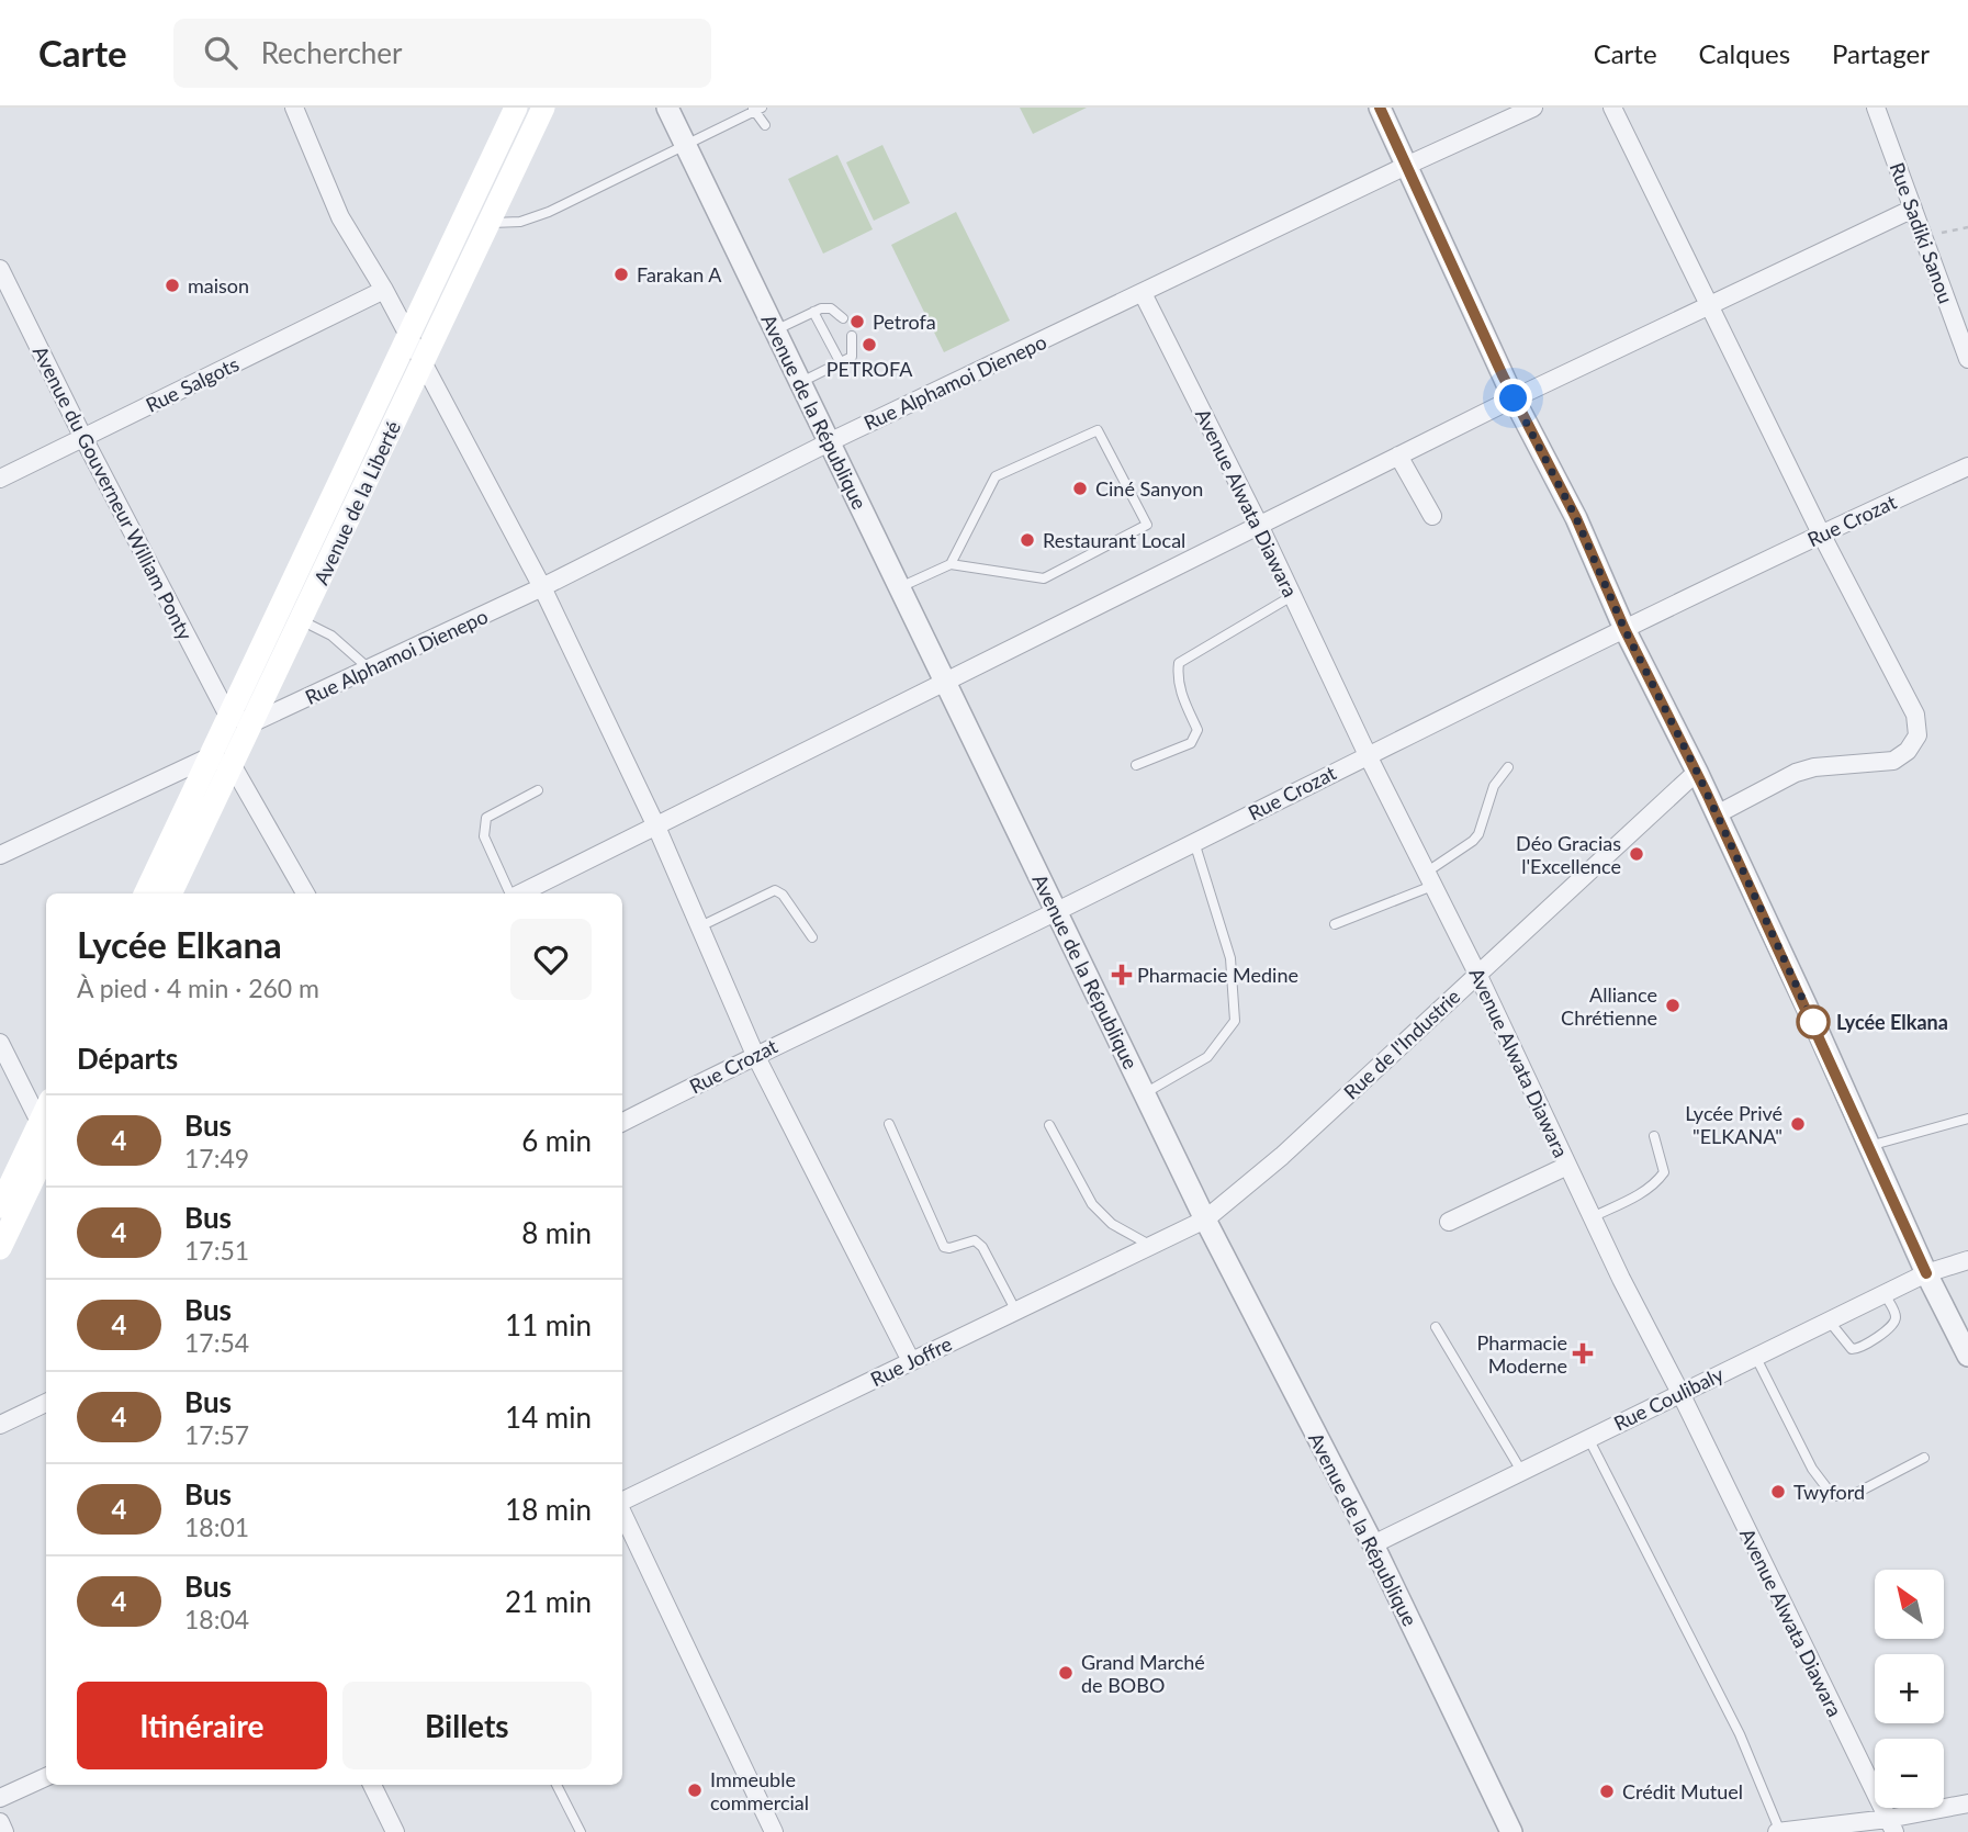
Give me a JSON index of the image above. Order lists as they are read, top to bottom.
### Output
{
  "streets": {
    "main road": ["Avenue de la Liberté"],
    "street": [
      "Rue Sadiki Sanou",
      "Rue Alphamoi Dienepo",
      "Rue Salgots",
      "Avenue de la République",
      "Avenue du Gouverneur William Ponty",
      "Avenue Alwata Diawara",
      "Rue Crozat",
      "Rue de l'Industrie",
      "Rue Joffre",
      "Rue Coulibaly"
    ]
  },
  "crossings": [
    ["Rue Alphamoi Dienepo", "Avenue de la République"],
    ["Rue Alphamoi Dienepo", "Avenue de la Liberté"],
    ["Rue Alphamoi Dienepo", "Avenue Alwata Diawara"],
    ["Rue Salgots", "Avenue du Gouverneur William Ponty"],
    ["Avenue de la République", "Rue Crozat"],
    ["Avenue de la République", "Rue de l'Industrie"],
    ["Avenue de la République", "Rue Joffre"],
    ["Avenue de la République", "Rue Coulibaly"],
    ["Avenue du Gouverneur William Ponty", "Avenue de la Liberté"],
    ["Avenue Alwata Diawara", "Rue Crozat"],
    ["Avenue Alwata Diawara", "Rue de l'Industrie"],
    ["Avenue Alwata Diawara", "Rue Coulibaly"],
    ["Rue de l'Industrie", "Rue Joffre"]
  ],
  "places": {
    "other": [
      "Farakan A",
      "maison",
      "Petrofa",
      "PETROFA",
      "Ciné Sanyon",
      "Restaurant Local",
      "Déo Gracias l'Excellence",
      "Alliance Chrétienne",
      "Lycée Elkana",
      "Lycée Privé \"ELKANA\"",
      "Twyford",
      "Grand Marché de BOBO",
      "Immeuble commercial",
      "Crédit Mutuel"
    ],
    "health": ["Pharmacie Medine", "Pharmacie Moderne"]
  },
  "lines": ["bus line 4"],
  "north": "top left",
  "page": {
    "header": "Carte",
    "search": "Rechercher",
    "nav": ["Carte", "Calques", "Partager"],
    "heading": [
      ["Lycée Elkana", "À pied · 4 min · 260 m"],
      "Départs"
    ],
    "list": [
      {
        "mark": "4",
        "name": "Bus",
        "note": "17:49",
        "value": "6 min"
      },
      {
        "mark": "4",
        "name": "Bus",
        "note": "17:51",
        "value": "8 min"
      },
      {
        "mark": "4",
        "name": "Bus",
        "note": "17:54",
        "value": "11 min"
      },
      {
        "mark": "4",
        "name": "Bus",
        "note": "17:57",
        "value": "14 min"
      },
      {
        "mark": "4",
        "name": "Bus",
        "note": "18:01",
        "value": "18 min"
      },
      {
        "mark": "4",
        "name": "Bus",
        "note": "18:04",
        "value": "21 min"
      }
    ],
    "map_buttons": ["+", "−"],
    "buttons": ["Itinéraire", "Billets"]
  }
}
